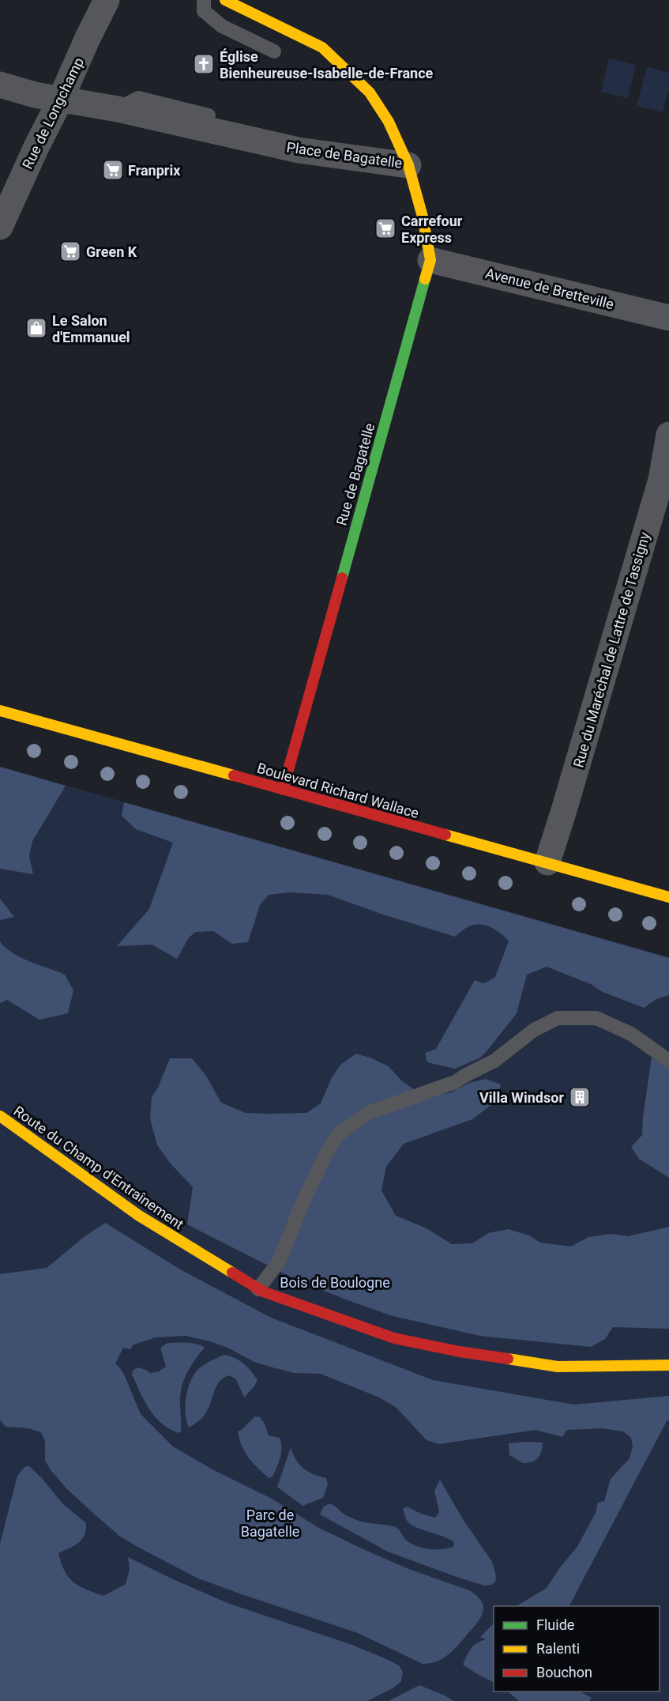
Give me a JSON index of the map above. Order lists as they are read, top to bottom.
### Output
{
  "streets": {
    "street": [
      "Rue de Longchamp",
      "Place de Bagatelle",
      "Avenue de Bretteville",
      "Rue de Bagatelle",
      "Rue du Maréchal de Lattre de Tassigny",
      "Boulevard Richard Wallace",
      "Route du Champ d'Entraînement"
    ]
  },
  "crossings": [
    ["Rue de Longchamp", "Place de Bagatelle"],
    ["Place de Bagatelle", "Rue de Bagatelle"],
    ["Avenue de Bretteville", "Rue de Bagatelle"],
    ["Rue de Bagatelle", "Boulevard Richard Wallace"],
    ["Rue du Maréchal de Lattre de Tassigny", "Boulevard Richard Wallace"]
  ],
  "parks": ["Bois de Boulogne", "Parc de Bagatelle"],
  "places": {
    "church": ["Église Bienheureuse-Isabelle-de-France"],
    "supermarket": ["Franprix", "Carrefour Express", "Green K"],
    "shop": ["Le Salon d'Emmanuel"],
    "building": ["Villa Windsor"]
  },
  "legend": ["Fluide", "Ralenti", "Bouchon"]
}
